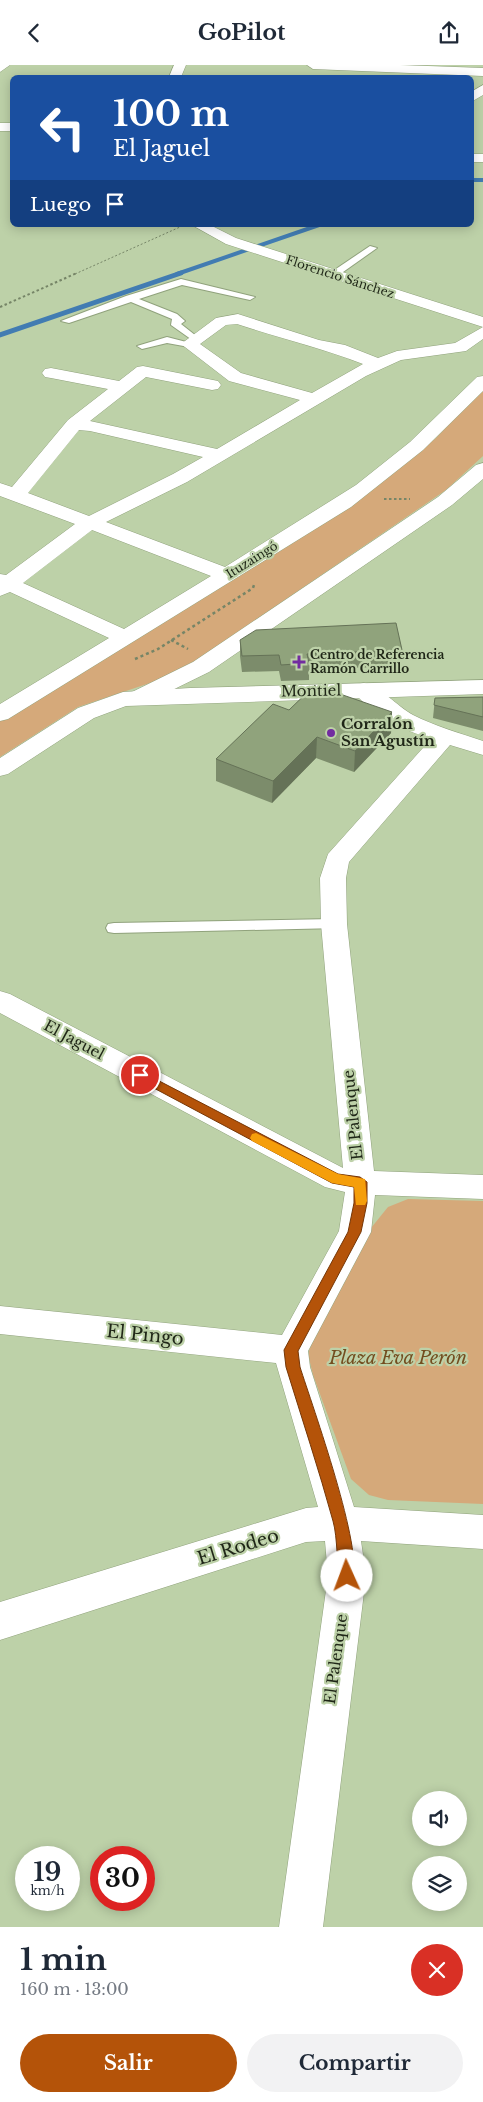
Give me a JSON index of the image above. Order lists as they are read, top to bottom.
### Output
{
  "streets": {
    "street": [
      "Florencio Sánchez",
      "Ituzaingó",
      "Montiel",
      "El Jaguel",
      "El Palenque",
      "El Pingo",
      "El Rodeo"
    ]
  },
  "crossings": [
    ["El Jaguel", "El Palenque"],
    ["El Palenque", "El Pingo"],
    ["El Palenque", "El Rodeo"]
  ],
  "parks": ["Plaza Eva Perón"],
  "places": {
    "health": ["Centro de Referencia Ramón Carrillo"],
    "other": ["Corralón San Agustín"]
  },
  "page": {
    "header": "GoPilot",
    "turn": ["100 m", "El Jaguel"],
    "then": "Luego",
    "speed": "19 km/h",
    "limit": "30",
    "heading": ["1 min", "160 m · 13:00"],
    "buttons": ["Salir", "Compartir"]
  }
}
